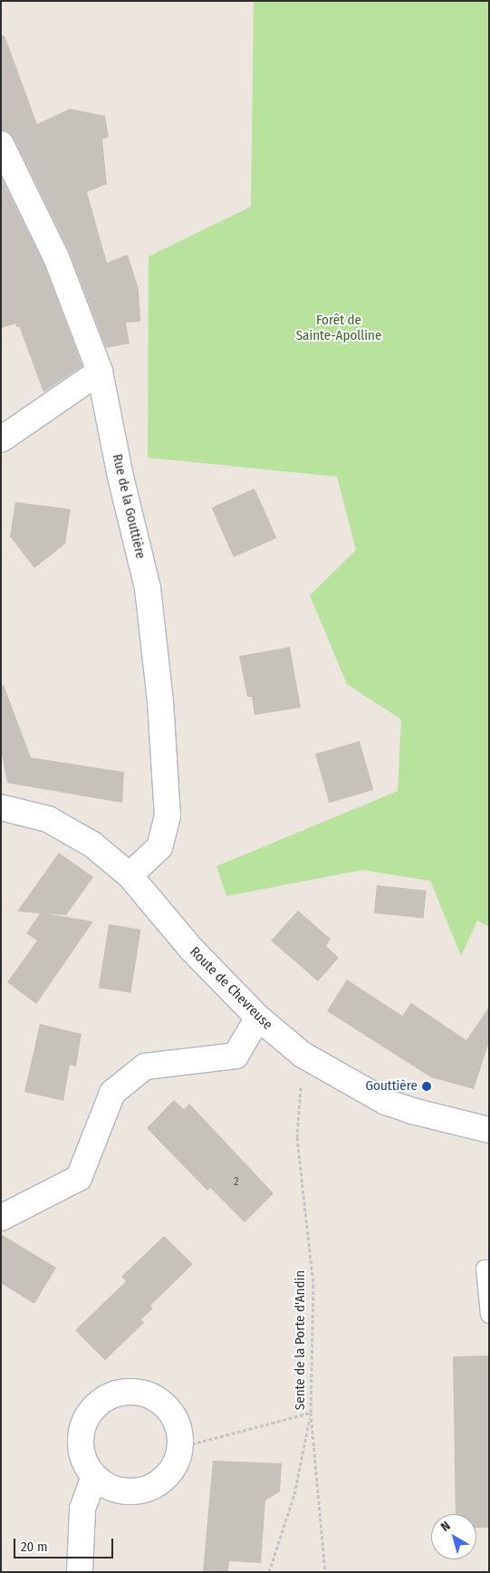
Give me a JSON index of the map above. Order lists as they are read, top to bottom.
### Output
{
  "streets": {
    "street": ["Rue de la Gouttière", "Route de Chevreuse"],
    "path": ["Sente de la Porte d'Andin"]
  },
  "crossings": [
    ["Rue de la Gouttière", "Route de Chevreuse"],
    ["Route de Chevreuse", "Sente de la Porte d'Andin"]
  ],
  "parks": ["Forêt de Sainte-Apolline"],
  "places": ["Gouttière"],
  "house_numbers": ["2"],
  "scale_bar": "20 m",
  "north": "top left"
}
